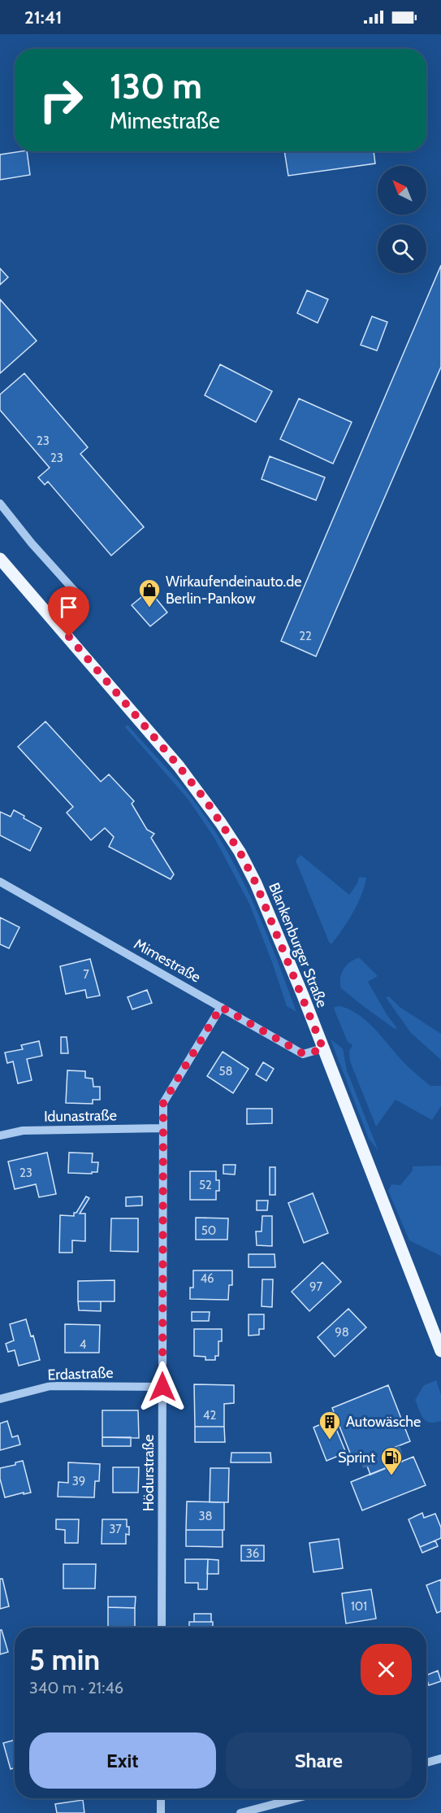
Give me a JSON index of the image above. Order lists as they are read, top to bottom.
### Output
{
  "streets": {
    "main road": ["Blankenburger Straße"],
    "street": [
      "Mimestraße",
      "Idunastraße",
      "Erdastraße",
      "Hödurstraße"
    ]
  },
  "crossings": [
    ["Blankenburger Straße", "Mimestraße"],
    ["Mimestraße", "Hödurstraße"],
    ["Idunastraße", "Hödurstraße"],
    ["Erdastraße", "Hödurstraße"]
  ],
  "places": {
    "shop": ["Wirkaufendeinauto.de Berlin-Pankow"],
    "building": ["Autowäsche"],
    "fuel station": ["Sprint"]
  },
  "house_numbers": [
    "23",
    "23",
    "22",
    "7",
    "58",
    "23",
    "52",
    "50",
    "46",
    "97",
    "98",
    "4",
    "42",
    "39",
    "38",
    "37",
    "36",
    "101"
  ],
  "north": "top left",
  "page": {
    "status": "21:41",
    "turn": ["130 m", "Mimestraße"],
    "heading": ["5 min", "340 m · 21:46"],
    "buttons": ["Exit", "Share"]
  }
}
